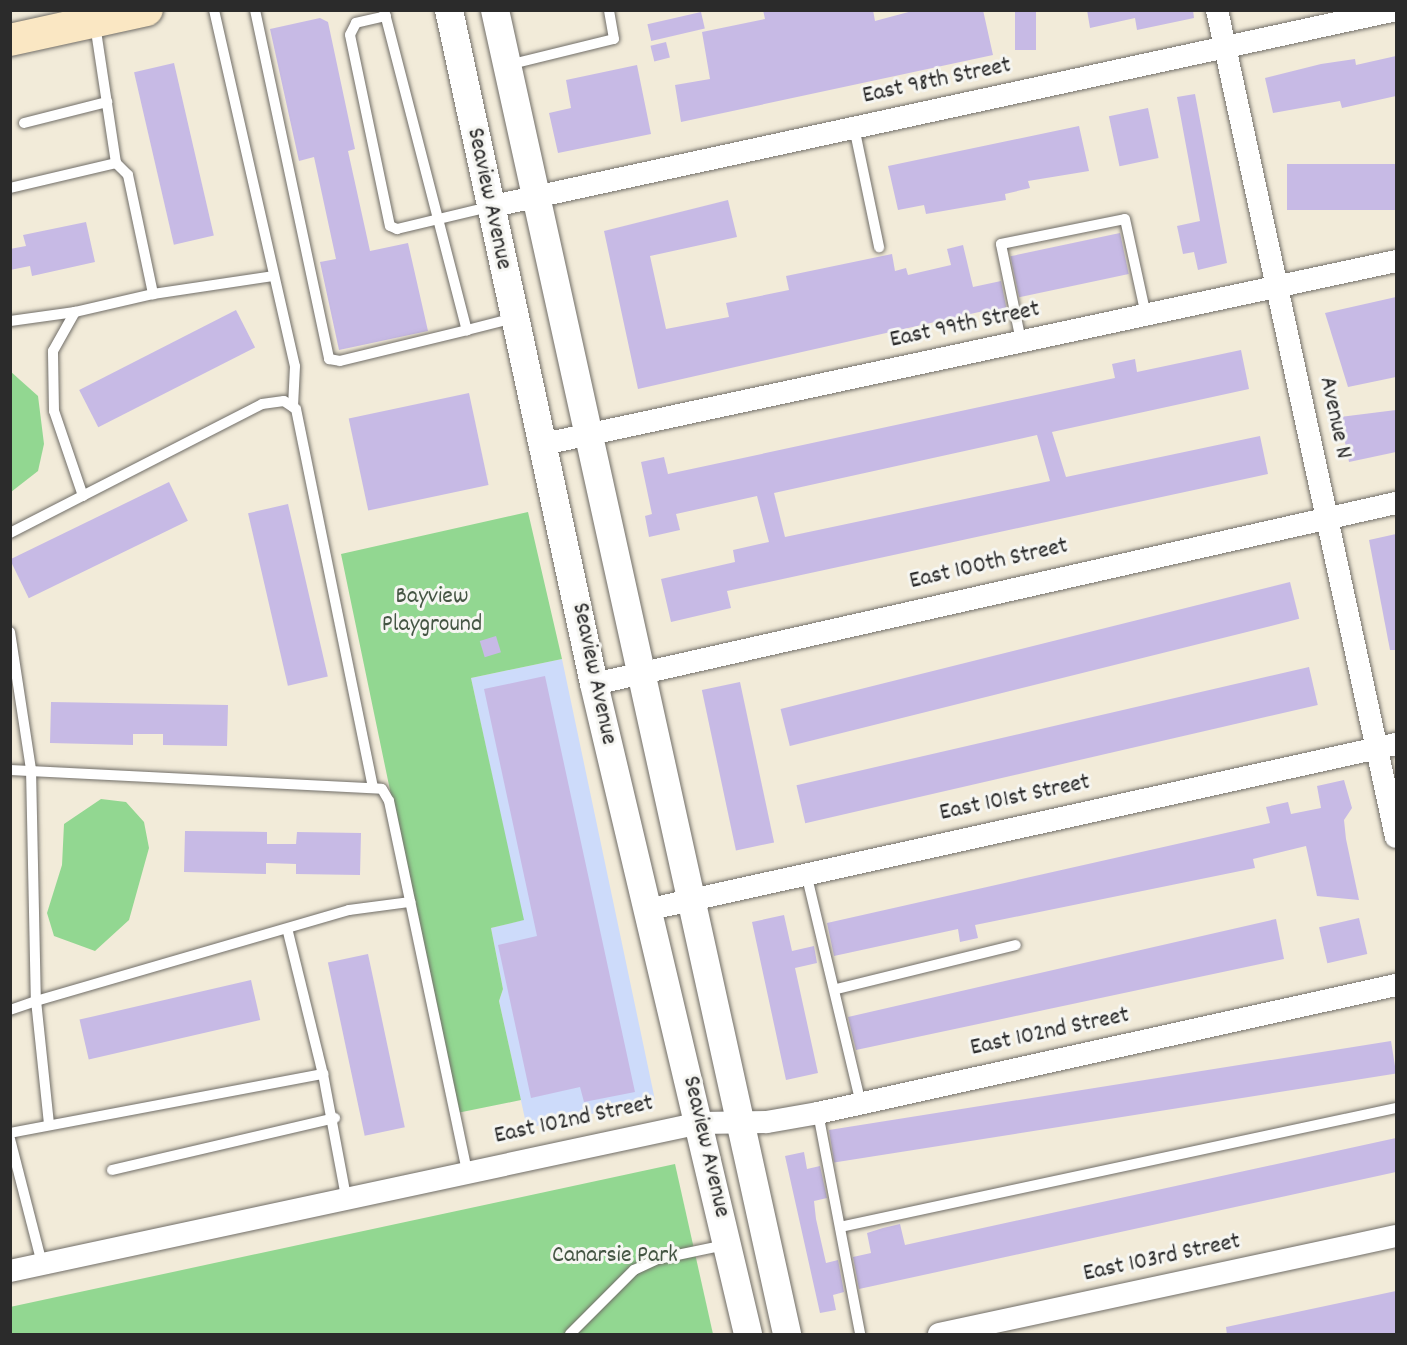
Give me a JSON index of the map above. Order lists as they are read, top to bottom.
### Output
{
  "streets": {
    "street": [
      "East 98th Street",
      "Seaview Avenue",
      "East 99th Street",
      "Avenue N",
      "East 100th Street",
      "East 101st Street",
      "East 102nd Street",
      "East 103rd Street"
    ]
  },
  "crossings": [
    ["East 98th Street", "Seaview Avenue"],
    ["East 98th Street", "Avenue N"],
    ["Seaview Avenue", "East 99th Street"],
    ["Seaview Avenue", "East 100th Street"],
    ["Seaview Avenue", "East 101st Street"],
    ["Seaview Avenue", "East 102nd Street"],
    ["East 99th Street", "Avenue N"],
    ["Avenue N", "East 100th Street"],
    ["Avenue N", "East 101st Street"]
  ],
  "parks": ["Bayview Playground", "Canarsie Park"]
}
